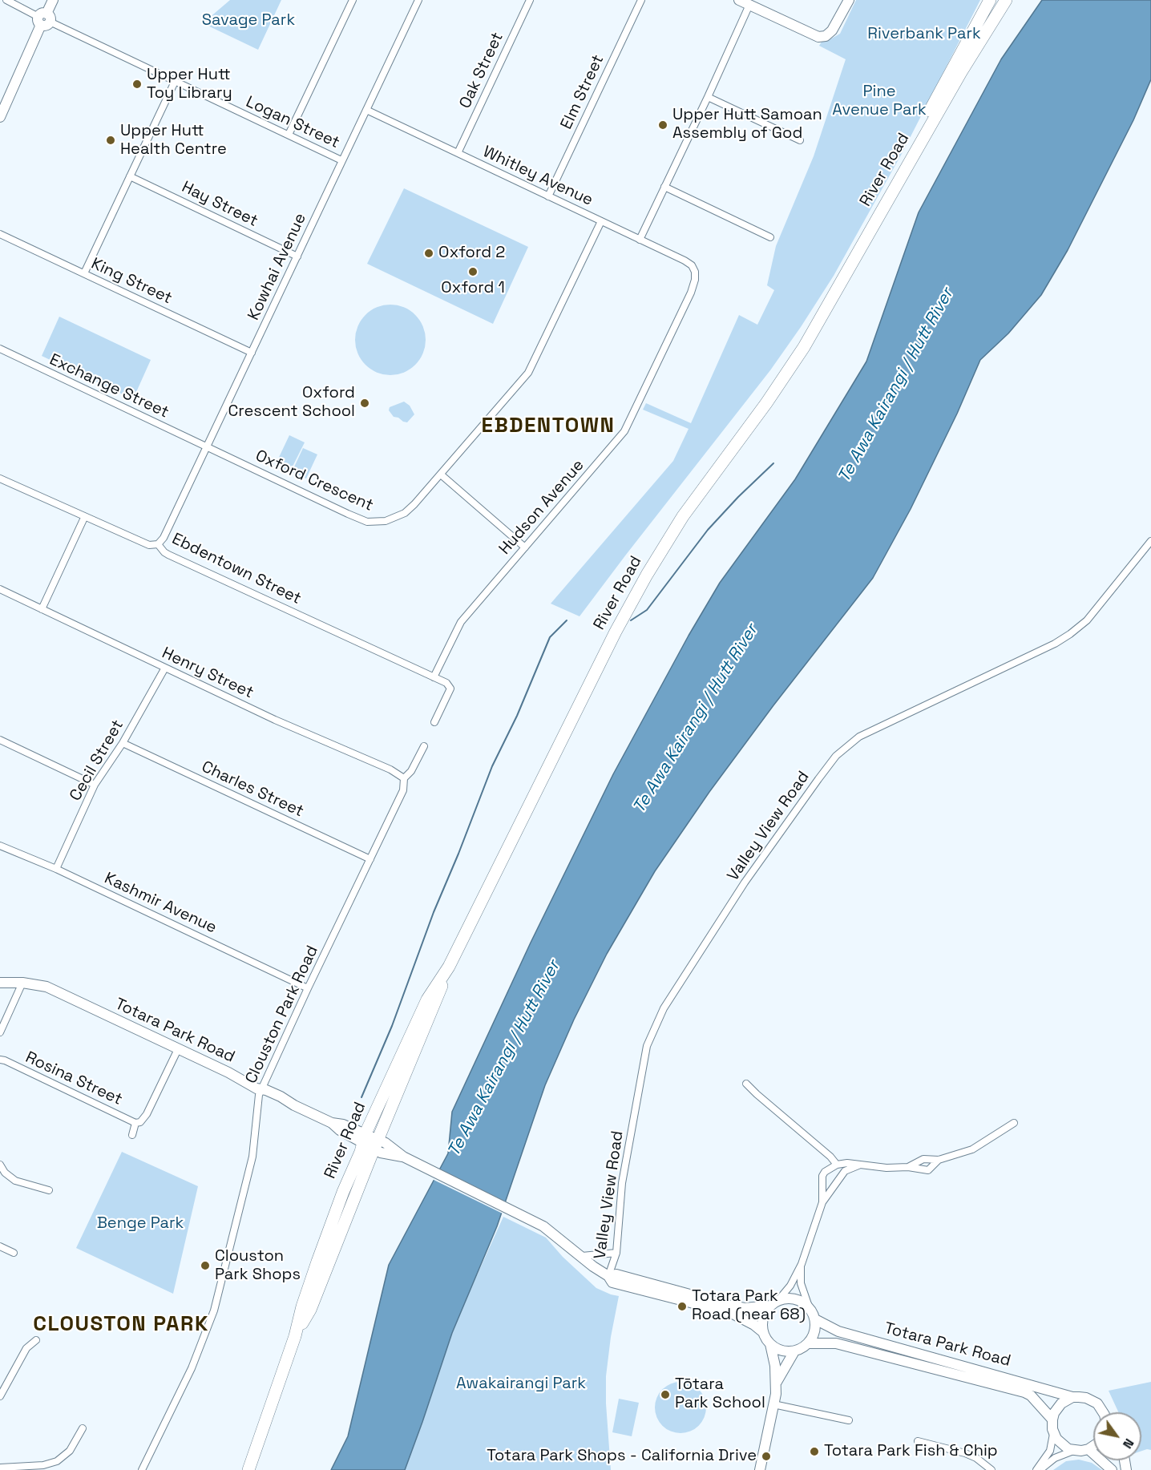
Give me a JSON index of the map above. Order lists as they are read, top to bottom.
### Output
{
  "streets": {
    "highway": ["River Road"],
    "street": [
      "Oak Street",
      "Elm Street",
      "Logan Street",
      "Whitley Avenue",
      "Hay Street",
      "Kowhai Avenue",
      "King Street",
      "Exchange Street",
      "Oxford Crescent",
      "Hudson Avenue",
      "Ebdentown Street",
      "Henry Street",
      "Cecil Street",
      "Charles Street",
      "Valley View Road",
      "Kashmir Avenue",
      "Clouston Park Road",
      "Totara Park Road",
      "Rosina Street"
    ]
  },
  "crossings": [
    ["Oak Street", "Whitley Avenue"],
    ["Elm Street", "Whitley Avenue"],
    ["Logan Street", "Kowhai Avenue"],
    ["River Road", "Totara Park Road"],
    ["Whitley Avenue", "Kowhai Avenue"],
    ["Whitley Avenue", "Oxford Crescent"],
    ["Whitley Avenue", "Hudson Avenue"],
    ["Hay Street", "Kowhai Avenue"],
    ["Kowhai Avenue", "King Street"],
    ["Kowhai Avenue", "Exchange Street"],
    ["Kowhai Avenue", "Oxford Crescent"],
    ["Kowhai Avenue", "Ebdentown Street"],
    ["Exchange Street", "Oxford Crescent"],
    ["Hudson Avenue", "Ebdentown Street"],
    ["Henry Street", "Cecil Street"],
    ["Henry Street", "Clouston Park Road"],
    ["Cecil Street", "Charles Street"],
    ["Cecil Street", "Kashmir Avenue"],
    ["Charles Street", "Clouston Park Road"],
    ["Valley View Road", "Totara Park Road"],
    ["Kashmir Avenue", "Clouston Park Road"],
    ["Clouston Park Road", "Totara Park Road"],
    ["Totara Park Road", "Rosina Street"]
  ],
  "districts": ["EBDENTOWN", "CLOUSTON PARK"],
  "water": ["Te Awa Kairangi / Hutt River"],
  "parks": [
    "Savage Park",
    "Riverbank Park",
    "Pine Avenue Park",
    "Benge Park",
    "Awakairangi Park"
  ],
  "places": [
    "Upper Hutt Toy Library",
    "Upper Hutt Samoan Assembly of God",
    "Upper Hutt Health Centre",
    "Oxford 2",
    "Oxford 1",
    "Oxford Crescent School",
    "Clouston Park Shops",
    "Totara Park Road (near 68)",
    "Tōtara Park School",
    "Totara Park Fish & Chip",
    "Totara Park Shops - California Drive"
  ],
  "north": "bottom right"
}
